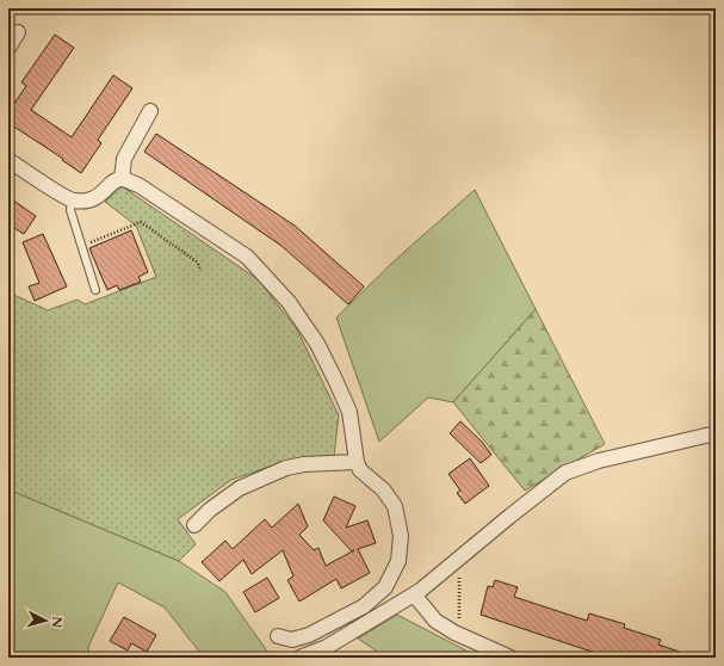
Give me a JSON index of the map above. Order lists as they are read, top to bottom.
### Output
{
  "north": "right"
}
